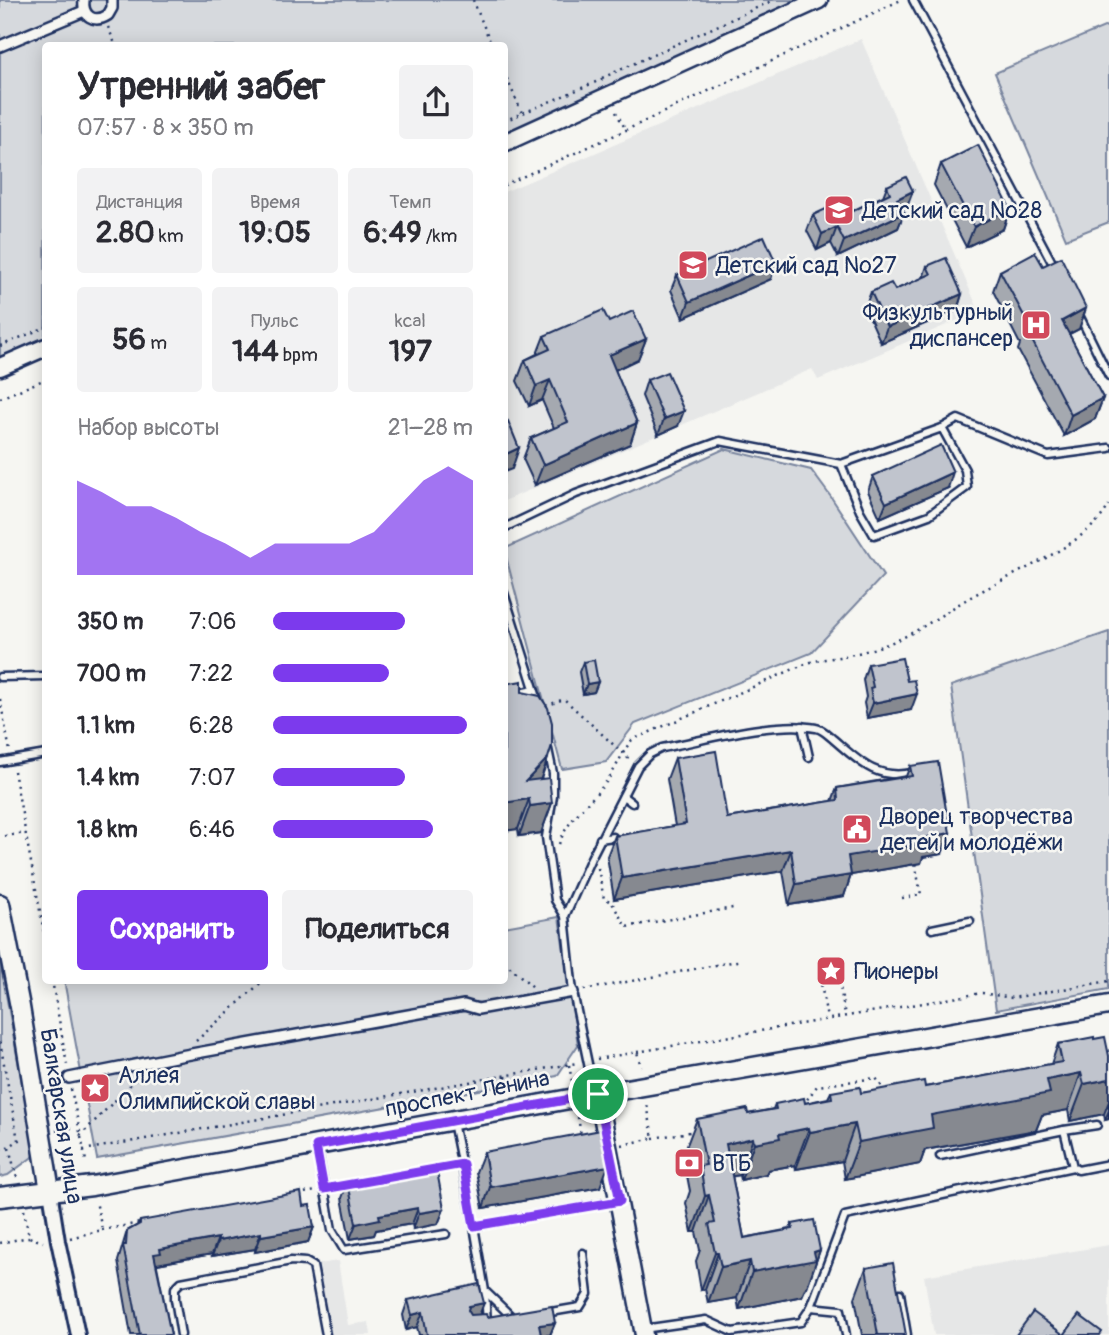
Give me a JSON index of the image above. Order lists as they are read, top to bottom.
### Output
{
  "streets": {
    "main road": ["проспект Ленина", "Балкарская улица"]
  },
  "crossings": [
    ["проспект Ленина", "Балкарская улица"]
  ],
  "places": {
    "school or university": ["Детский сад №28", "Детский сад №27"],
    "hospital": ["Физкультурный диспансер"],
    "public building": ["Дворец творчества детей и молодёжи"],
    "place": ["Пионеры", "Аллея Олимпийской славы"],
    "bank": ["ВТБ"]
  },
  "page": {
    "heading": ["Утренний забег", "07:57 · 8 × 350 m"],
    "stats": [
      ["Дистанция", "2.80 km"],
      ["Время", "19:05"],
      ["Темп", "6:49 /km"],
      ["56 m"],
      ["Пульс", "144 bpm"],
      ["kcal", "197"]
    ],
    "chart": ["Набор высоты", "21–28 m"],
    "list": [
      {
        "name": "350 m",
        "note": "7:06"
      },
      {
        "name": "700 m",
        "note": "7:22"
      },
      {
        "name": "1.1 km",
        "note": "6:28"
      },
      {
        "name": "1.4 km",
        "note": "7:07"
      },
      {
        "name": "1.8 km",
        "note": "6:46"
      }
    ],
    "buttons": ["Сохранить", "Поделиться"]
  }
}
